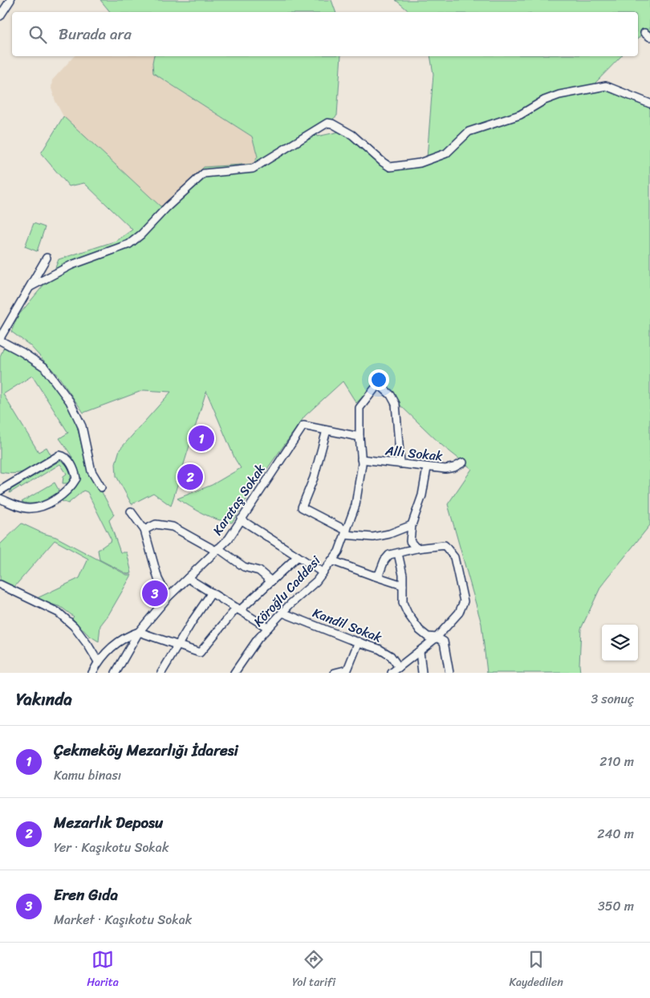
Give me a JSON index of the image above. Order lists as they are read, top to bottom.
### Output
{
  "streets": {
    "street": [
      "Allı Sokak",
      "Karataş Sokak",
      "Köroğlu Caddesi",
      "Kandil Sokak"
    ]
  },
  "crossings": [
    ["Allı Sokak", "Köroğlu Caddesi"],
    ["Köroğlu Caddesi", "Kandil Sokak"]
  ],
  "page": {
    "search": "Burada ara",
    "pins": ["1", "2", "3"],
    "heading": ["Yakında", "3 sonuç"],
    "list": [
      {
        "mark": "1",
        "name": "Çekmeköy Mezarlığı İdaresi",
        "note": "Kamu binası",
        "value": "210 m"
      },
      {
        "mark": "2",
        "name": "Mezarlık Deposu",
        "note": "Yer · Kaşıkotu Sokak",
        "value": "240 m"
      },
      {
        "mark": "3",
        "name": "Eren Gıda",
        "note": "Market · Kaşıkotu Sokak",
        "value": "350 m"
      }
    ],
    "nav": ["Harita", "Yol tarifi", "Kaydedilen"]
  }
}
